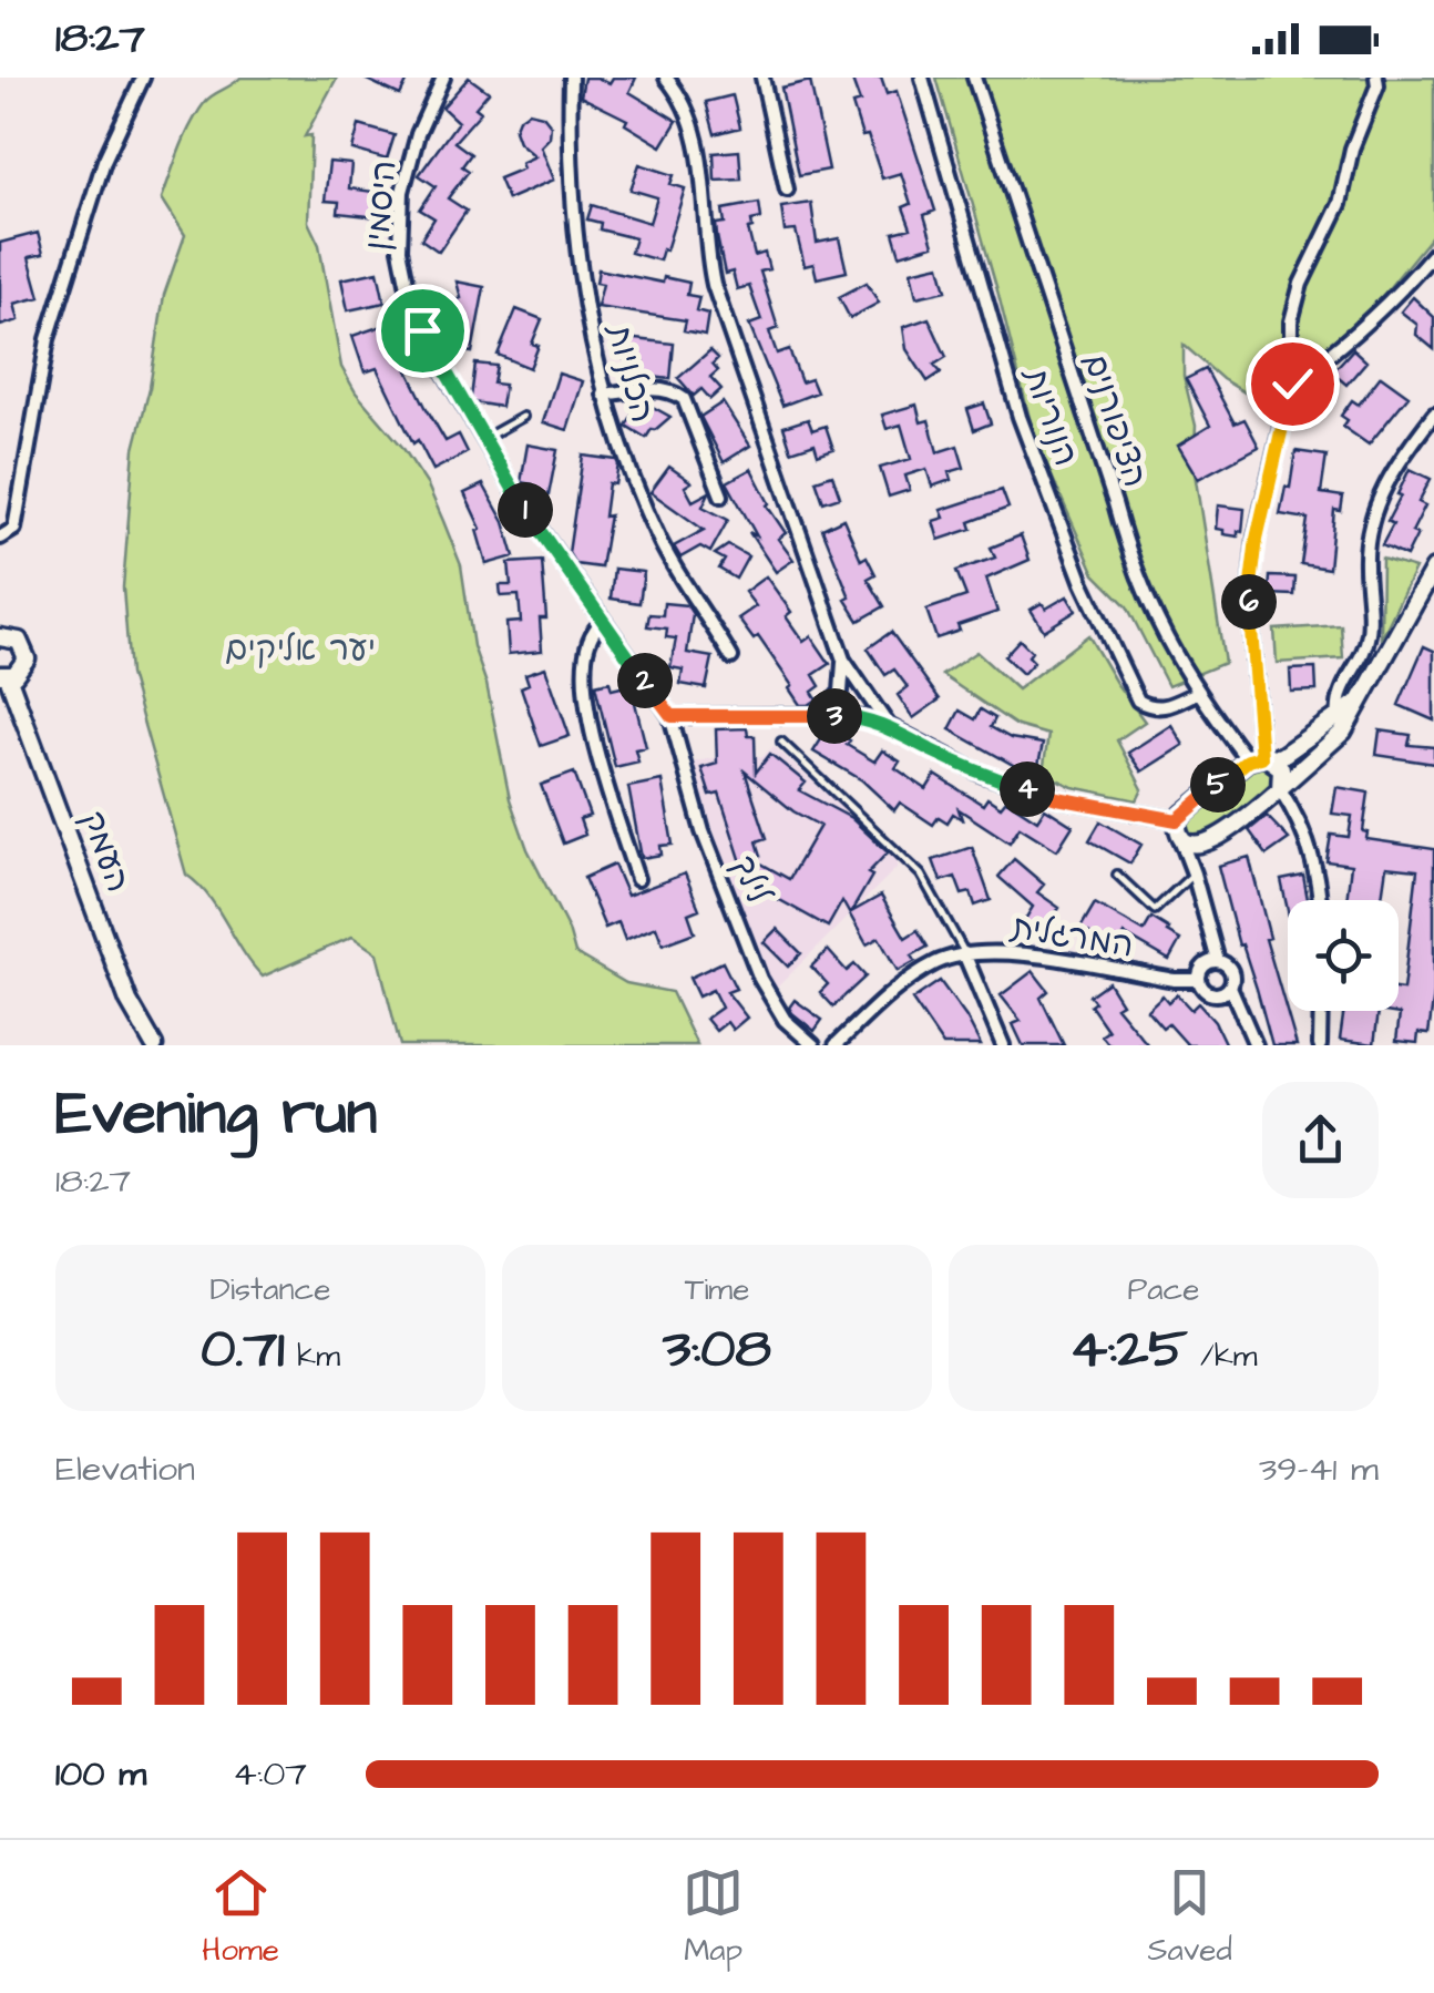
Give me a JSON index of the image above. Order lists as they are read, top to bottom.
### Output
{
  "streets": {
    "street": [
      "היסמין",
      "הכלניות",
      "הנוריות",
      "הציפורנים",
      "העמק",
      "לילך",
      "המרגלית"
    ]
  },
  "crossings": [
    ["היסמין", "לילך"],
    ["הנוריות", "הציפורנים"]
  ],
  "parks": ["יער אליקים"],
  "page": {
    "status": "18:27",
    "pins": [
      "1",
      "6",
      "2",
      "3",
      "5",
      "4"
    ],
    "heading": ["Evening run", "18:27"],
    "stats": [
      ["Distance", "0.71 km"],
      ["Time", "3:08"],
      ["Pace", "4:25 /km"]
    ],
    "chart": ["Elevation", "39–41 m"],
    "list": [
      {
        "name": "100 m",
        "note": "4:07"
      }
    ],
    "tabs": ["Home", "Map", "Saved"]
  }
}
